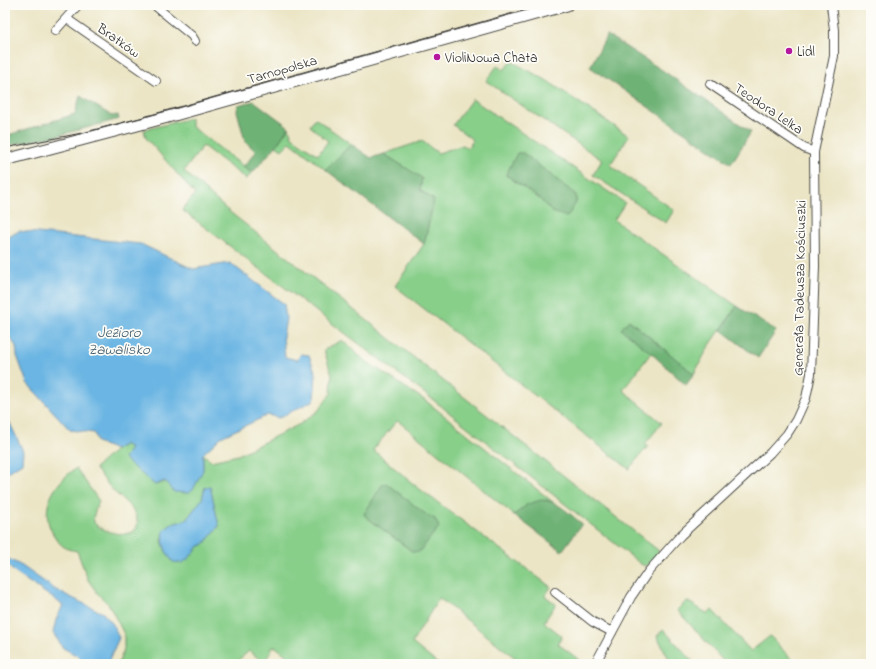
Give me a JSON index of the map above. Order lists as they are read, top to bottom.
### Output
{
  "streets": {
    "main road": ["Tarnopolska"],
    "street": ["Bratków", "Teodora Lelka", "Generała Tadeusza Kościuszki"]
  },
  "crossings": [
    ["Teodora Lelka", "Generała Tadeusza Kościuszki"]
  ],
  "water": ["Jezioro Zawalisko"],
  "places": ["Lidl", "VioliNowa Chata"]
}
